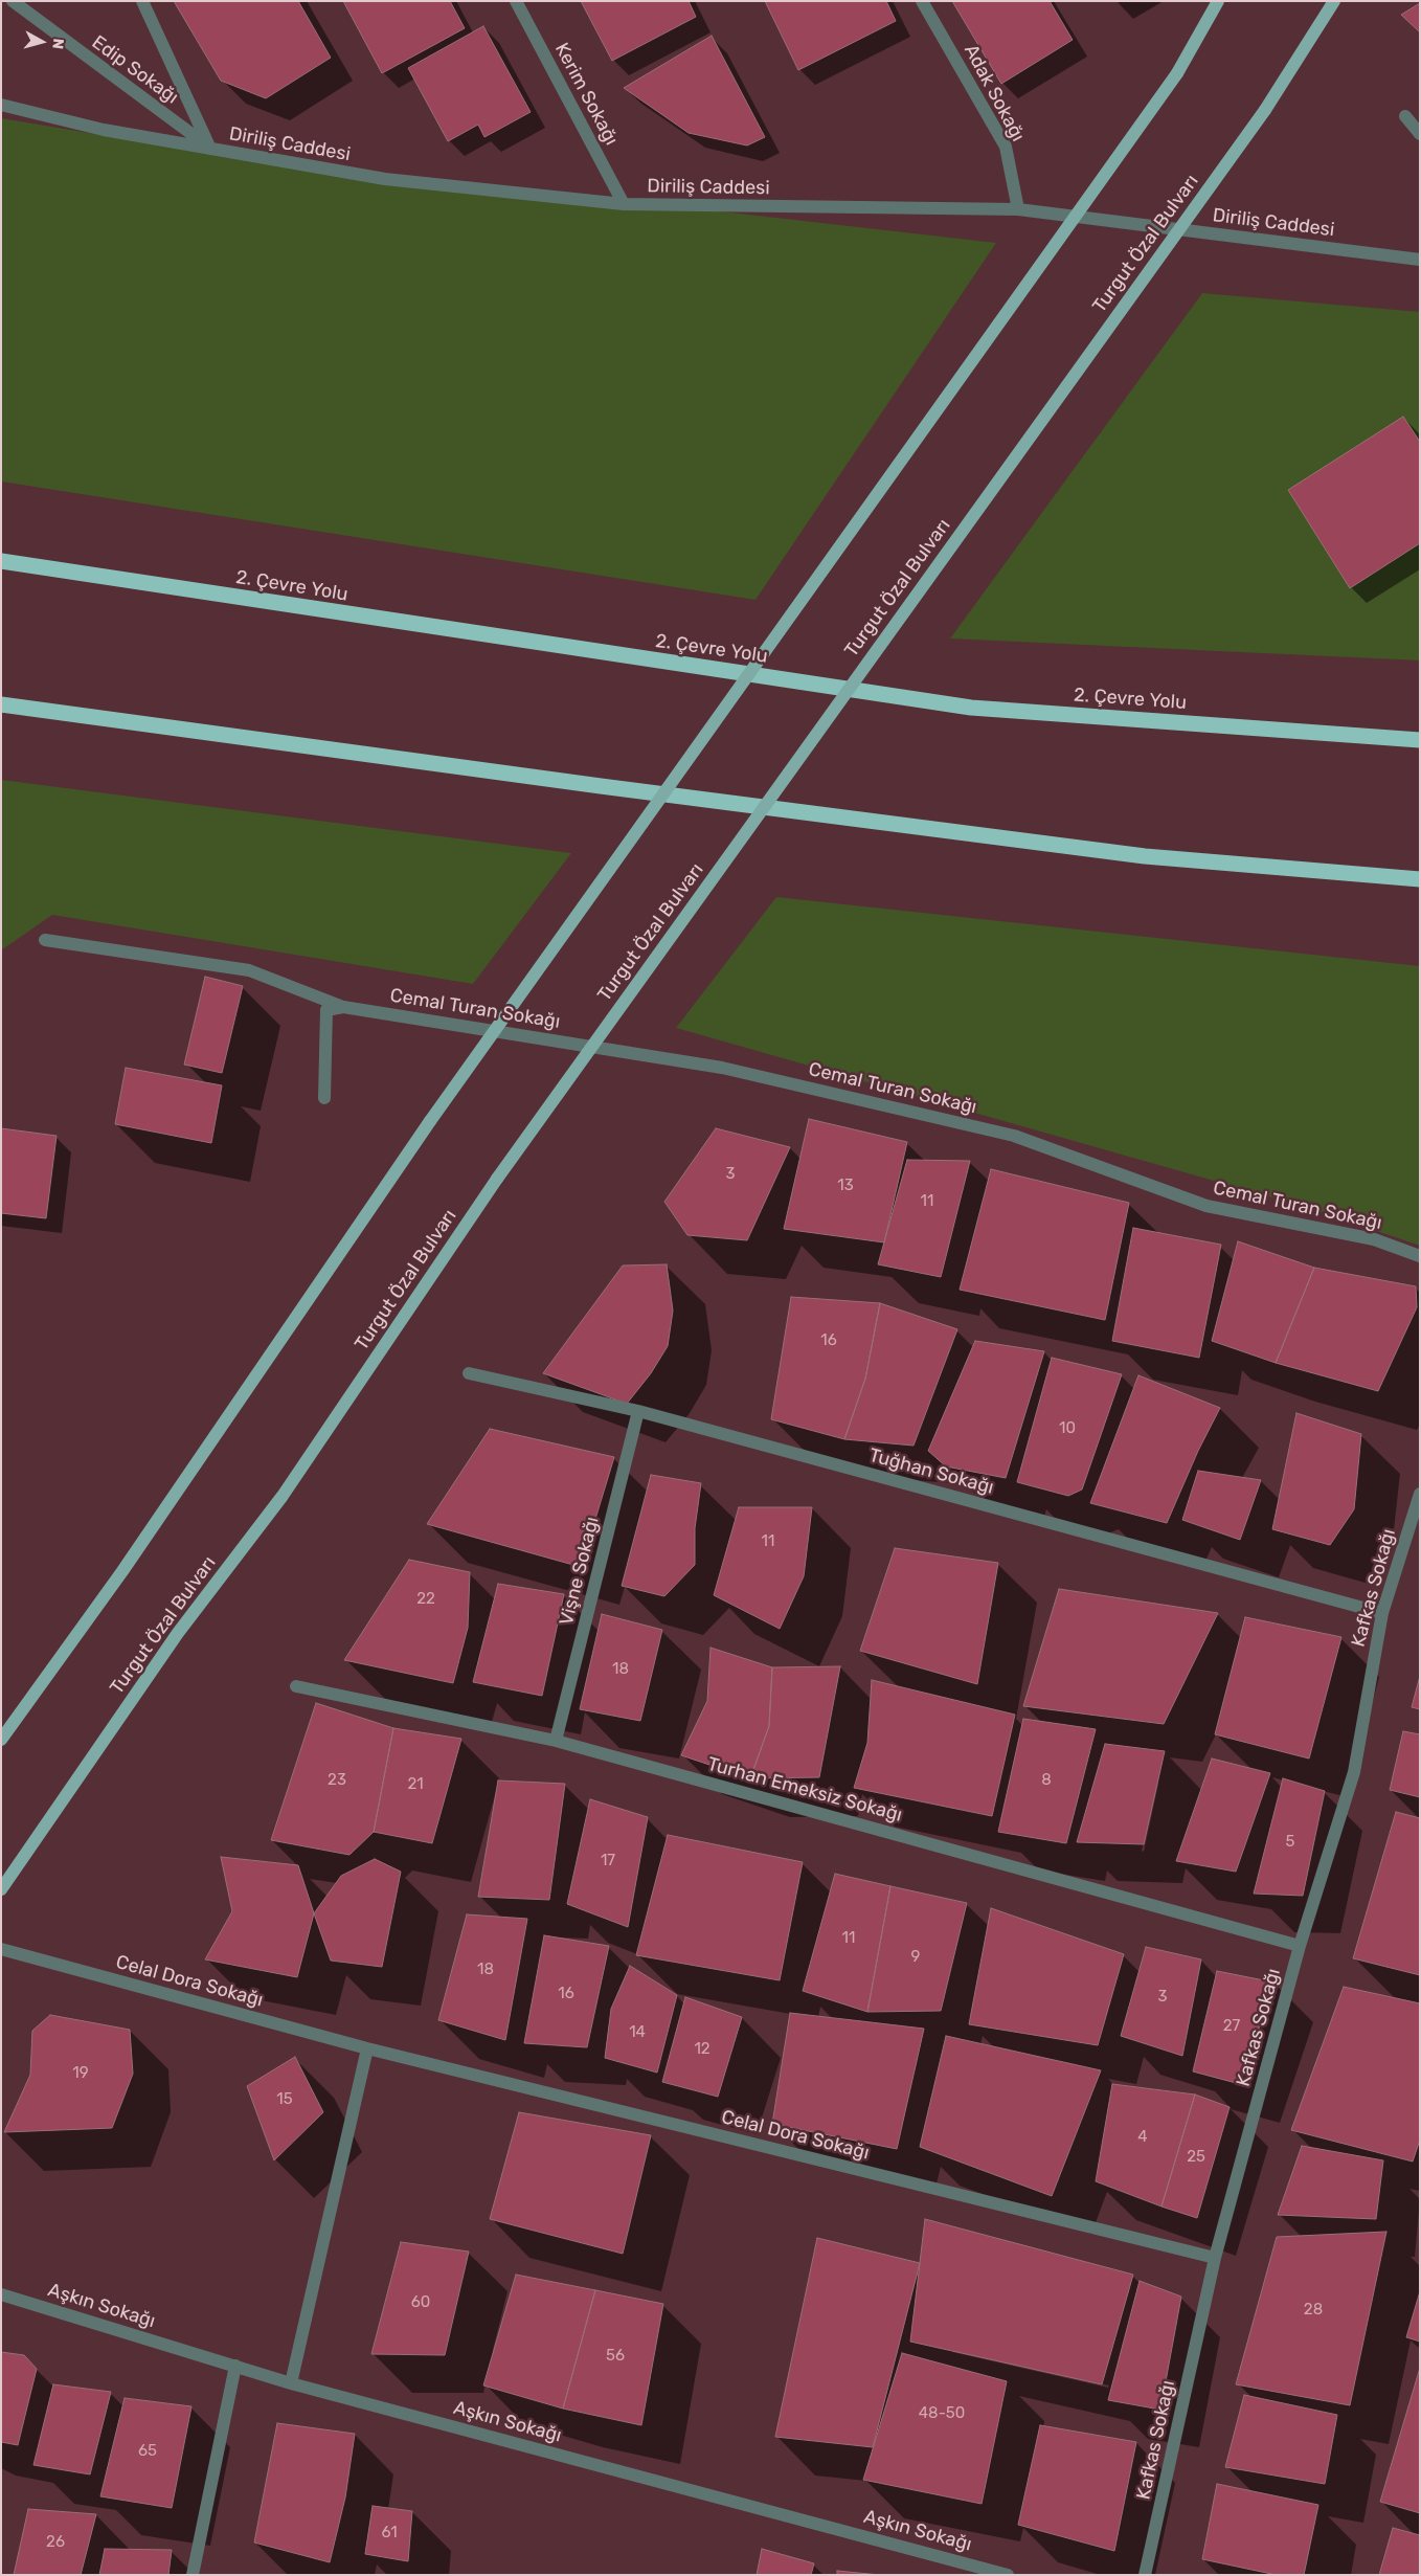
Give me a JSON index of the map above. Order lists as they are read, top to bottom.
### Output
{
  "streets": {
    "highway": ["2. Çevre Yolu"],
    "main road": ["Turgut Özal Bulvarı"],
    "street": [
      "Edip Sokağı",
      "Adak Sokağı",
      "Kerim Sokağı",
      "Diriliş Caddesi",
      "Cemal Turan Sokağı",
      "Tuğhan Sokağı",
      "Vişne Sokağı",
      "Kafkas Sokağı",
      "Turhan Emeksiz Sokağı",
      "Celal Dora Sokağı",
      "Aşkın Sokağı"
    ]
  },
  "crossings": [
    ["Edip Sokağı", "Diriliş Caddesi"],
    ["Adak Sokağı", "Diriliş Caddesi"],
    ["Kerim Sokağı", "Diriliş Caddesi"],
    ["Tuğhan Sokağı", "Vişne Sokağı"],
    ["Tuğhan Sokağı", "Kafkas Sokağı"],
    ["Vişne Sokağı", "Turhan Emeksiz Sokağı"],
    ["Kafkas Sokağı", "Turhan Emeksiz Sokağı"],
    ["Kafkas Sokağı", "Celal Dora Sokağı"]
  ],
  "house_numbers": [
    "3",
    "13",
    "11",
    "16",
    "10",
    "11",
    "22",
    "18",
    "23",
    "8",
    "21",
    "5",
    "17",
    "11",
    "9",
    "18",
    "16",
    "3",
    "27",
    "14",
    "12",
    "19",
    "15",
    "4",
    "25",
    "60",
    "28",
    "56",
    "48-50",
    "65",
    "61",
    "26"
  ],
  "north": "right"
}
